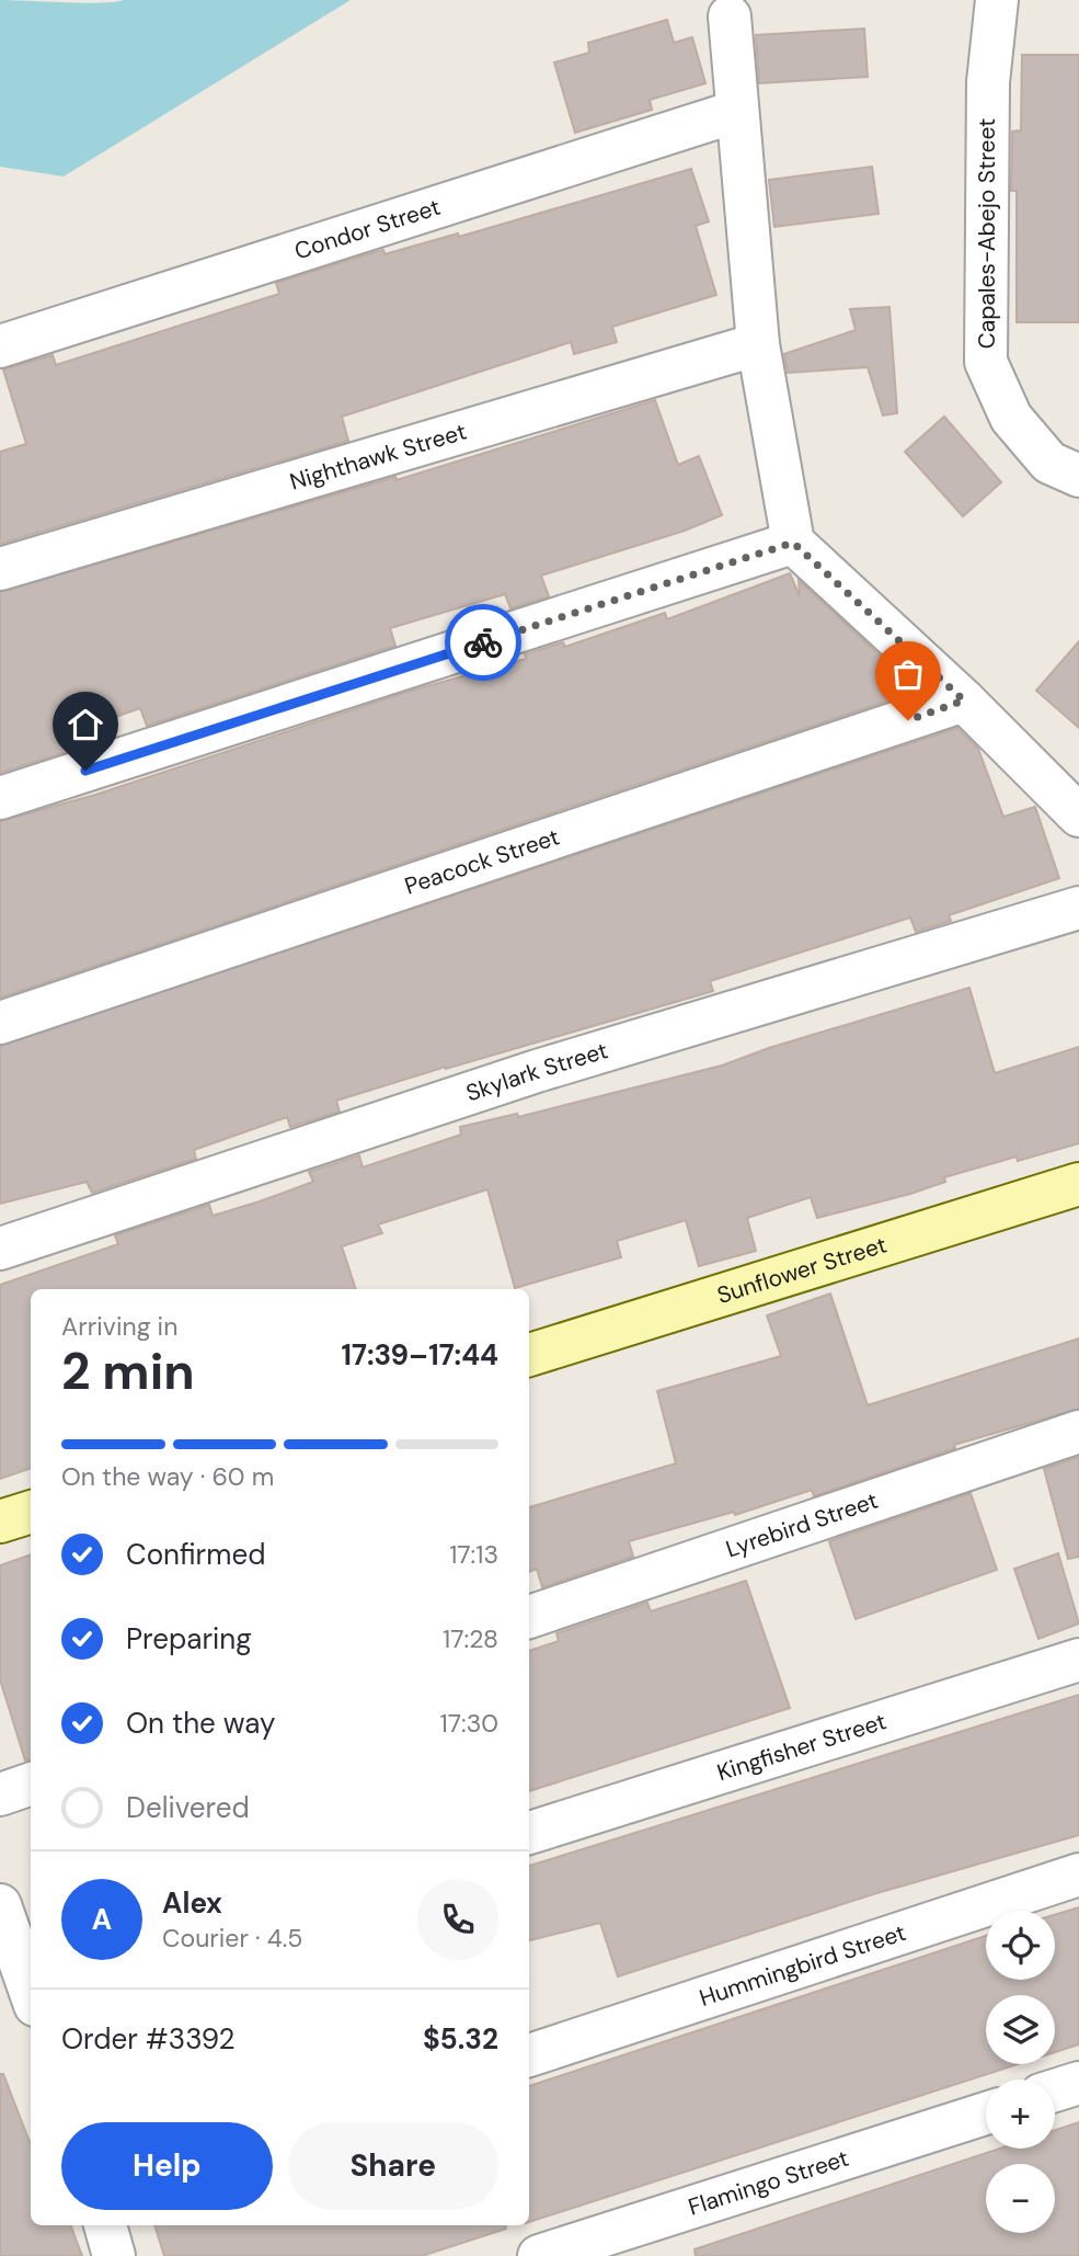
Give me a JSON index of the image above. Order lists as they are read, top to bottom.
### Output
{
  "streets": {
    "main road": ["Sunflower Street"],
    "street": [
      "Condor Street",
      "Capales-Abejo Street",
      "Nighthawk Street",
      "Peacock Street",
      "Skylark Street",
      "Lyrebird Street",
      "Kingfisher Street",
      "Hummingbird Street",
      "Flamingo Street"
    ]
  },
  "page": {
    "heading": ["2 min", "Arriving in", "17:39–17:44"],
    "panel": [
      "Alex",
      "Courier · 4.5",
      "Order #3392",
      "$5.32"
    ],
    "bar": "On the way · 60 m",
    "list": [
      ["Confirmed", "17:13"],
      ["Preparing", "17:28"],
      ["On the way", "17:30"],
      "Delivered"
    ],
    "round": "A",
    "map_buttons": ["+", "−"],
    "buttons": ["Help", "Share"]
  }
}
